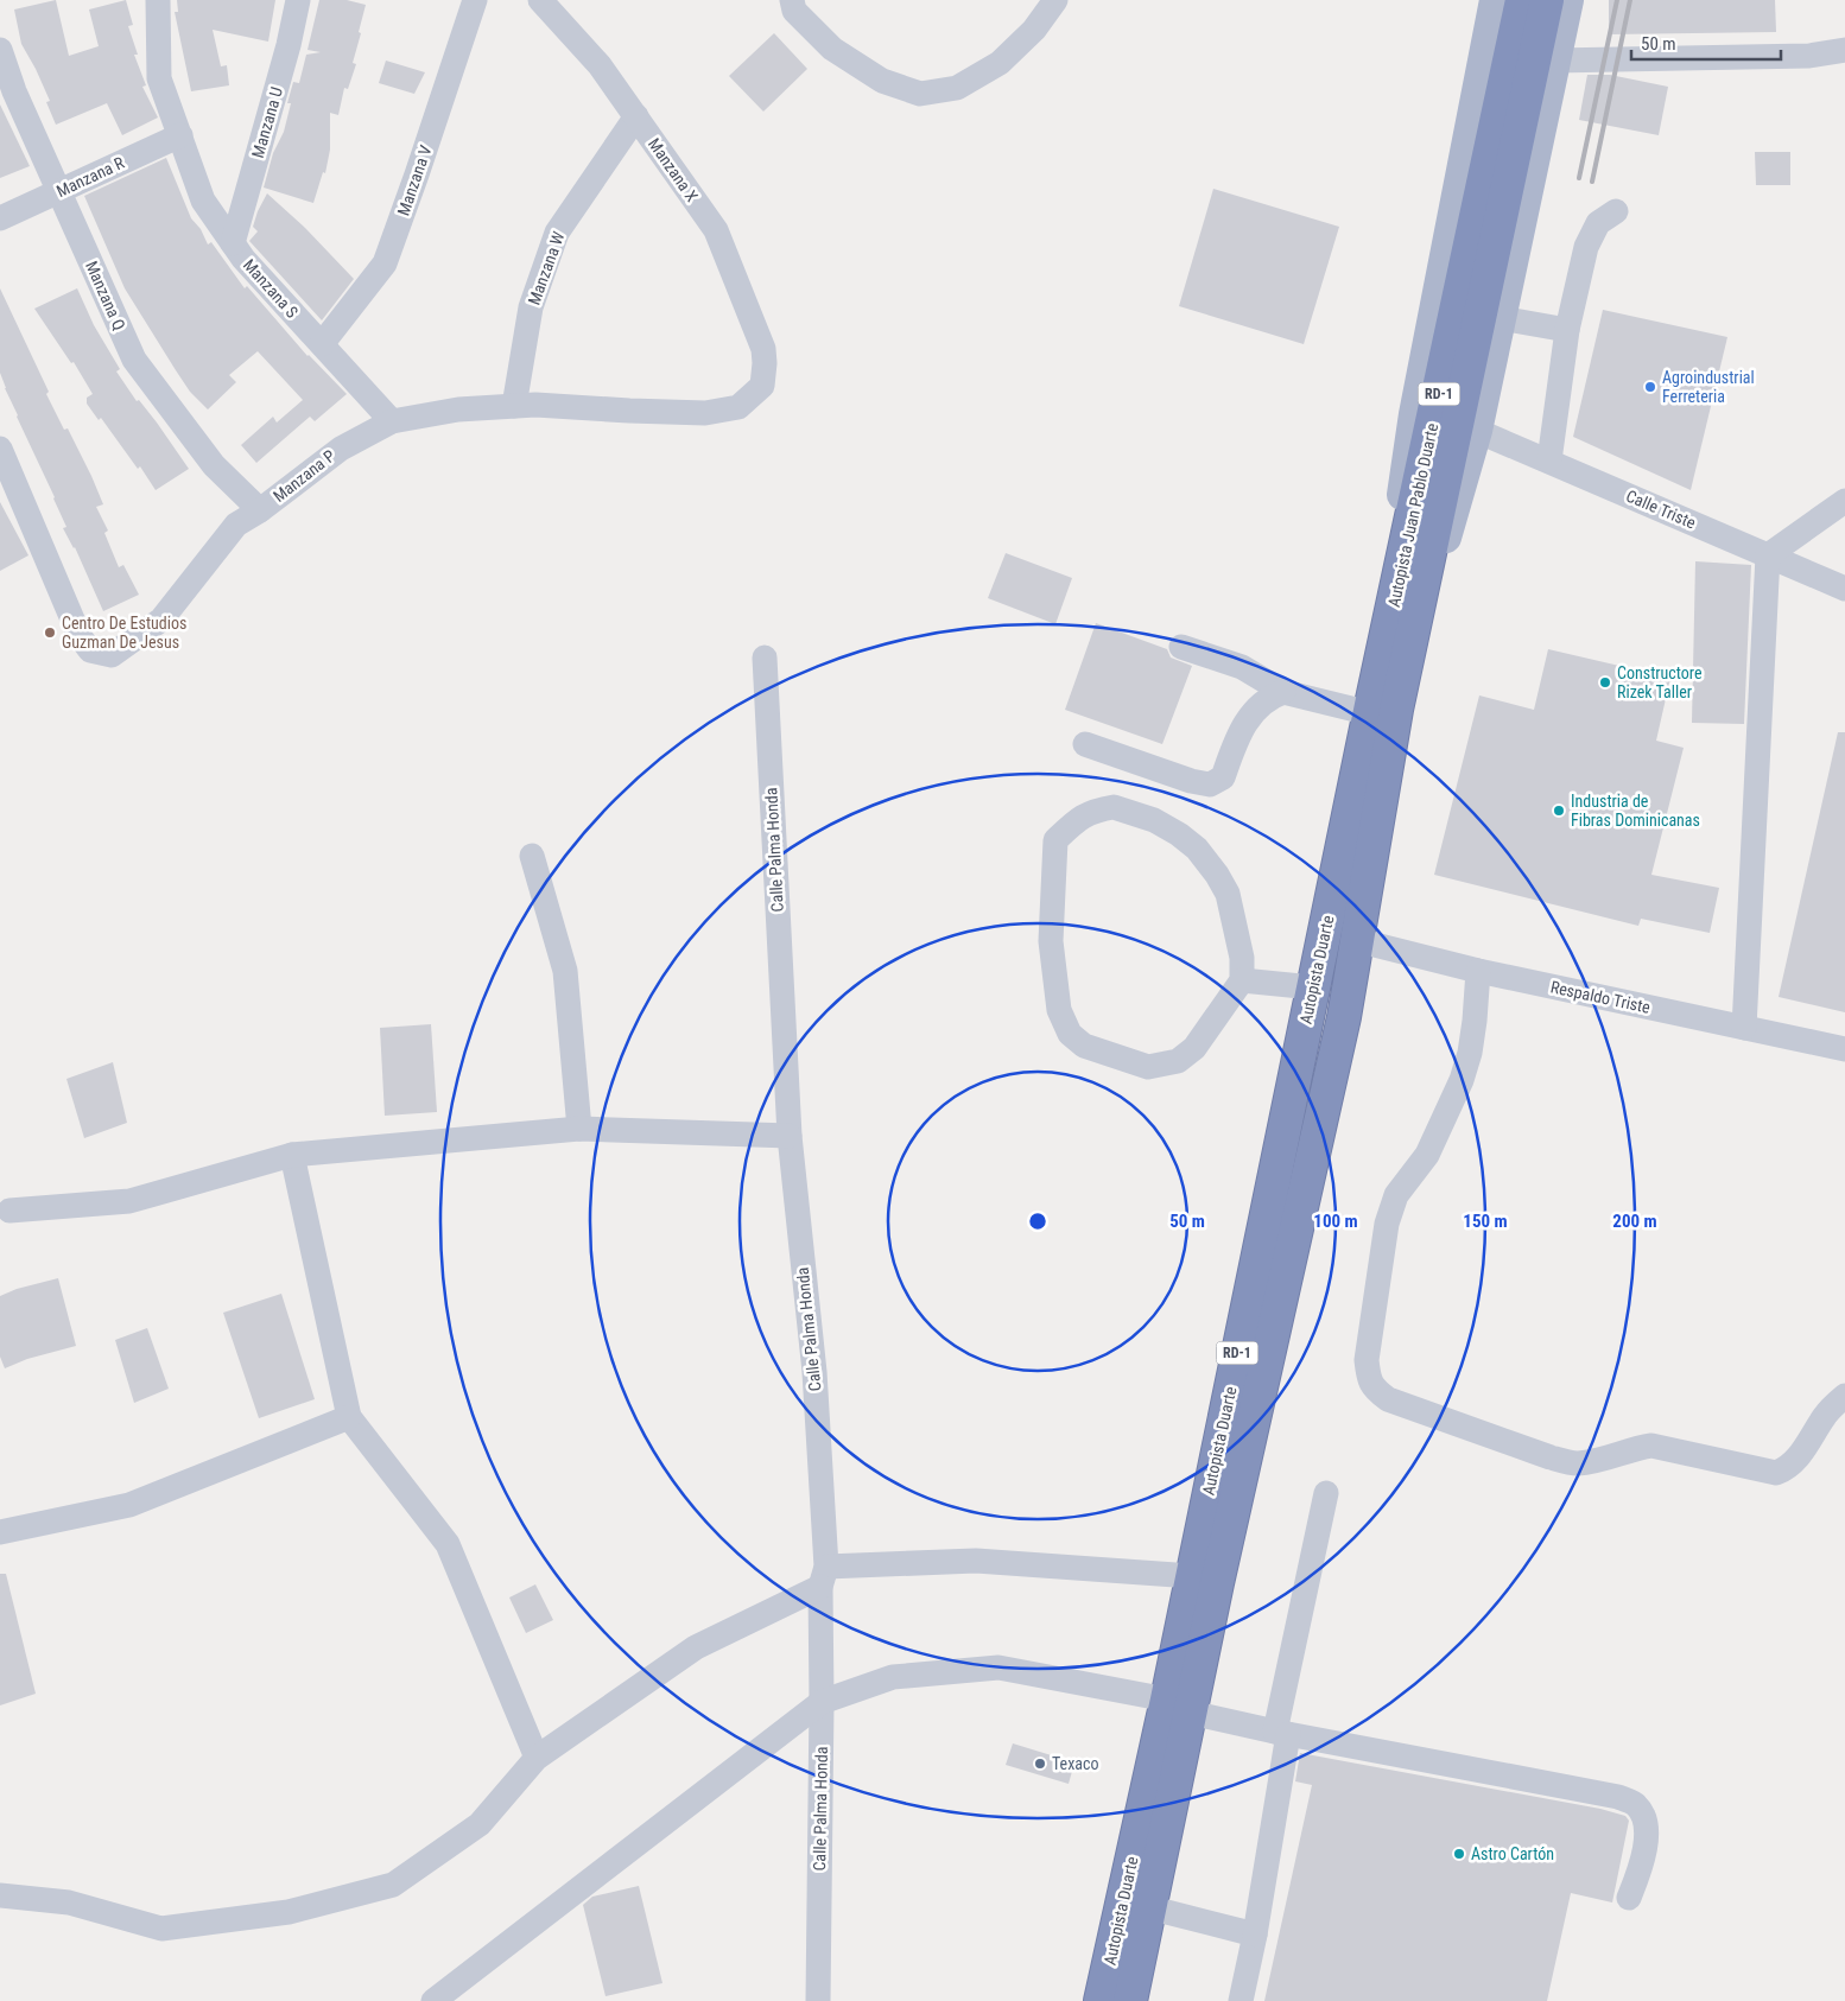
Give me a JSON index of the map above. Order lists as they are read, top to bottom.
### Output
{
  "streets": {
    "highway": ["RD-1", "Autopista Juan Pablo Duarte", "Autopista Duarte"],
    "street": [
      "Manzana U",
      "Manzana X",
      "Manzana R",
      "Manzana V",
      "Manzana W",
      "Manzana S",
      "Manzana Q",
      "Manzana P",
      "Calle Triste",
      "Calle Palma Honda",
      "Respaldo Triste"
    ]
  },
  "crossings": [
    ["Manzana U", "Manzana S"],
    ["Manzana X", "Manzana W"],
    ["Manzana X", "Manzana P"],
    ["Manzana R", "Manzana S"],
    ["Manzana R", "Manzana Q"],
    ["Manzana V", "Manzana S"],
    ["Manzana W", "Manzana P"],
    ["Manzana S", "Manzana P"],
    ["Manzana Q", "Manzana P"],
    ["RD-1", "Autopista Juan Pablo Duarte"],
    ["Autopista Juan Pablo Duarte", "Autopista Duarte"],
    ["Autopista Duarte", "Respaldo Triste"]
  ],
  "places": [
    "Agroindustrial Ferreteria",
    "Centro De Estudios Guzman De Jesus",
    "Constructore Rizek Taller",
    "Industria de Fibras Dominicanas",
    "Texaco",
    "Astro Cartón"
  ],
  "scale_bar": "50 m",
  "rings": [
    "50 m",
    "100 m",
    "150 m",
    "200 m"
  ]
}
